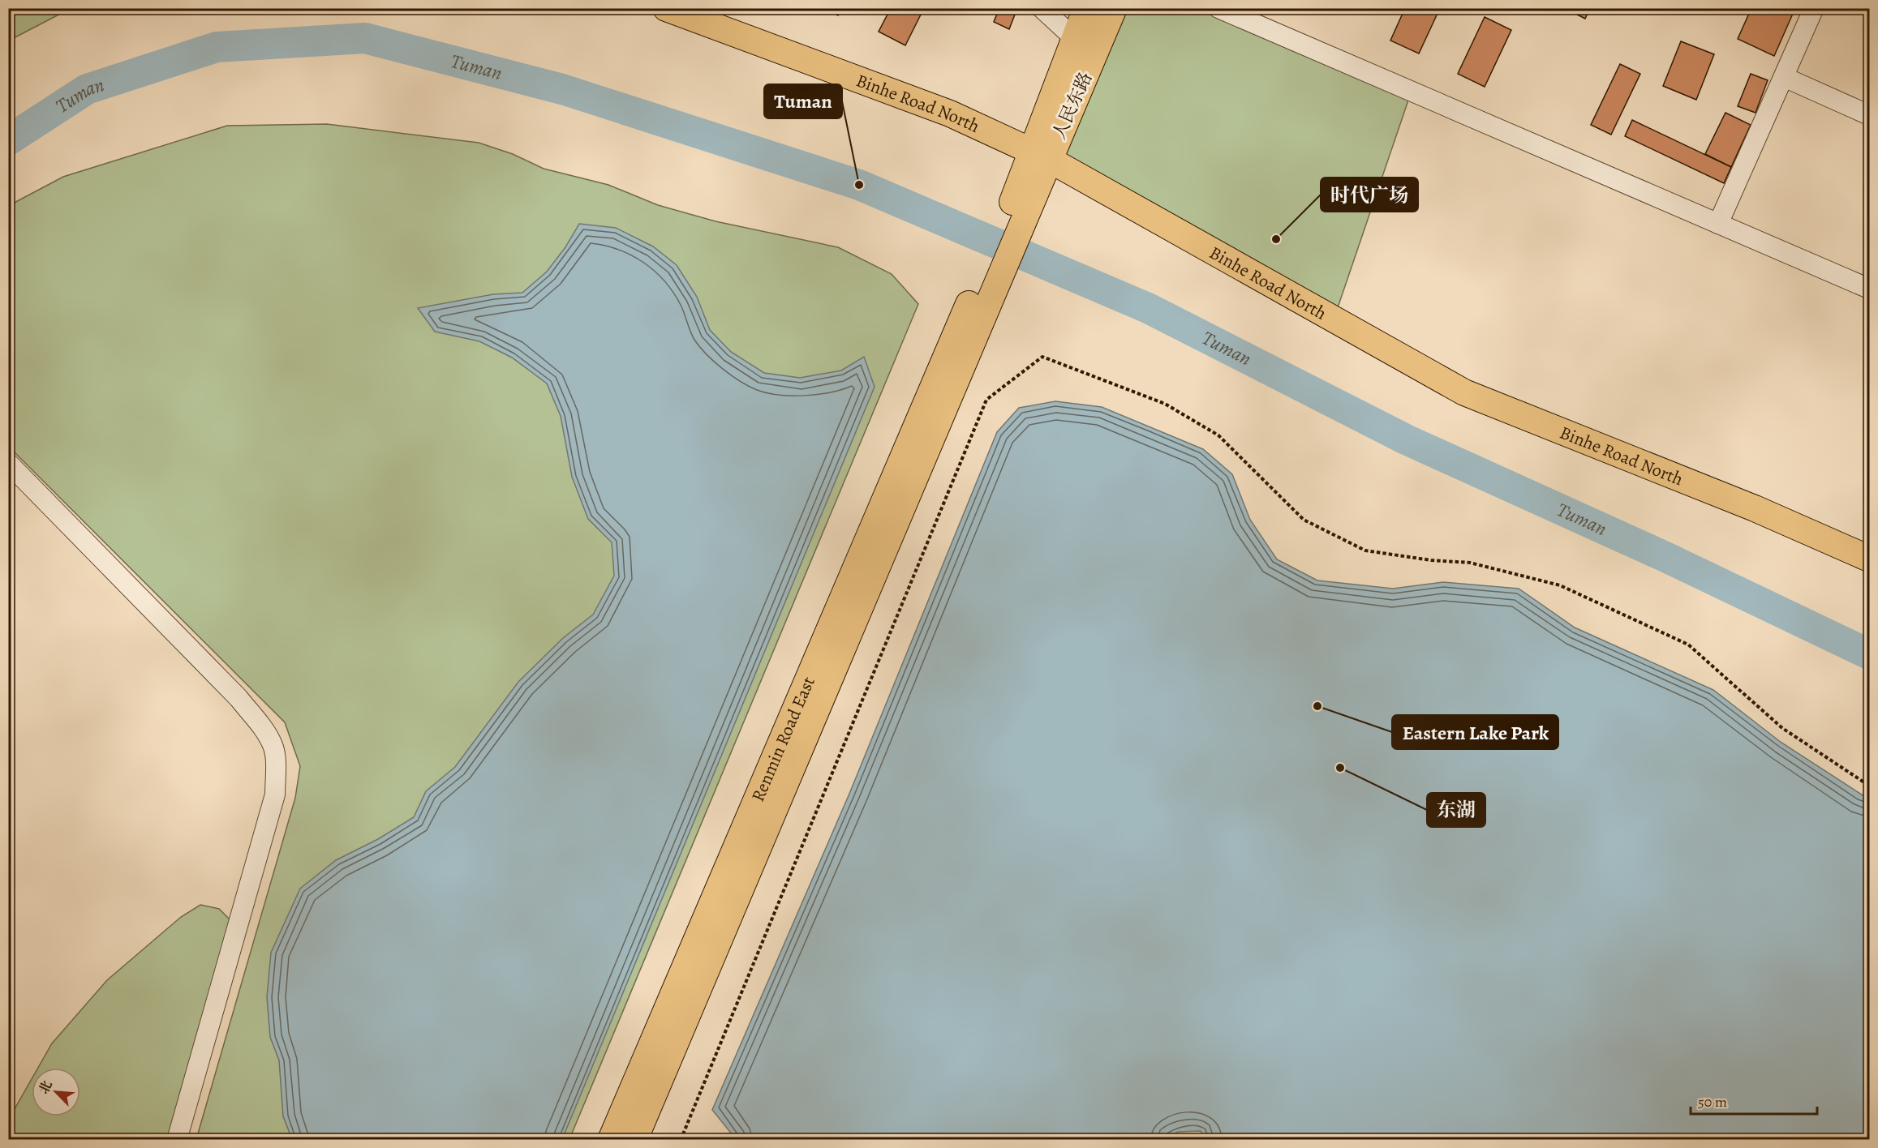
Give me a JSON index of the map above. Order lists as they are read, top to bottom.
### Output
{
  "streets": {
    "main road": ["Binhe Road North", "人民东路", "Renmin Road East"]
  },
  "crossings": [
    ["Binhe Road North", "人民东路"],
    ["人民东路", "Renmin Road East"]
  ],
  "water": ["Tuman"],
  "places": [
    "Tuman",
    "时代广场",
    "Eastern Lake Park",
    "东湖"
  ],
  "scale_bar": "50 m",
  "north": "top left"
}
